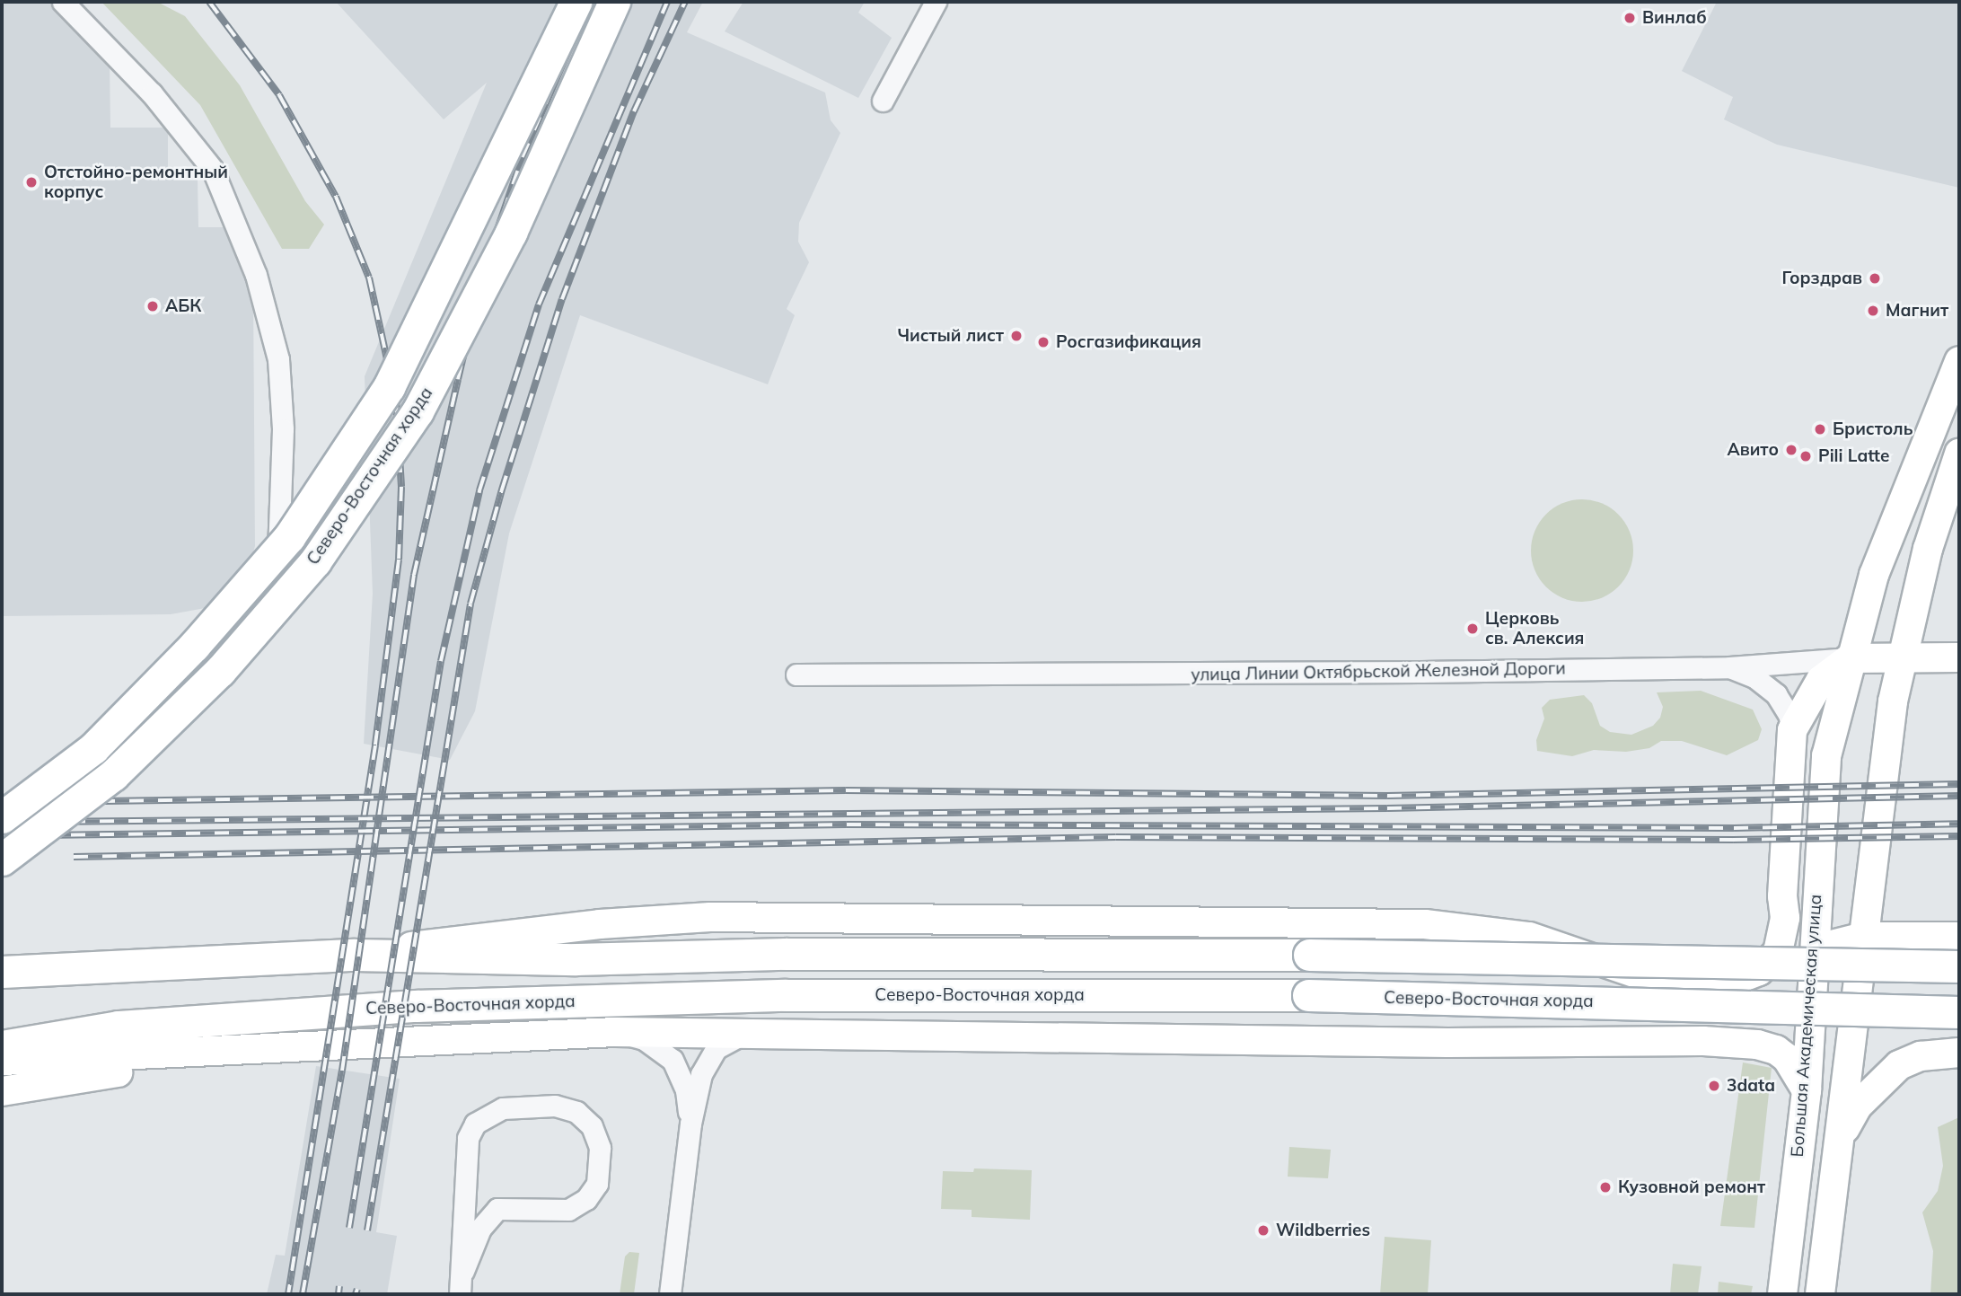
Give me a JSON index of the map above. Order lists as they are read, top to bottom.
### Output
{
  "streets": {
    "main road": ["Северо-Восточная хорда", "улица Линии Октябрьской Железной Дороги", "Большая Академическая улица"]
  },
  "crossings": [
    ["улица Линии Октябрьской Железной Дороги", "Большая Академическая улица"]
  ],
  "places": [
    "Винлаб",
    "Отстойно-ремонтный корпус",
    "Горздрав",
    "АБК",
    "Магнит",
    "Чистый лист",
    "Росгазификация",
    "Бристоль",
    "Авито",
    "Pili Latte",
    "Церковь св. Алексия",
    "3data",
    "Кузовной ремонт",
    "Wildberries"
  ]
}
